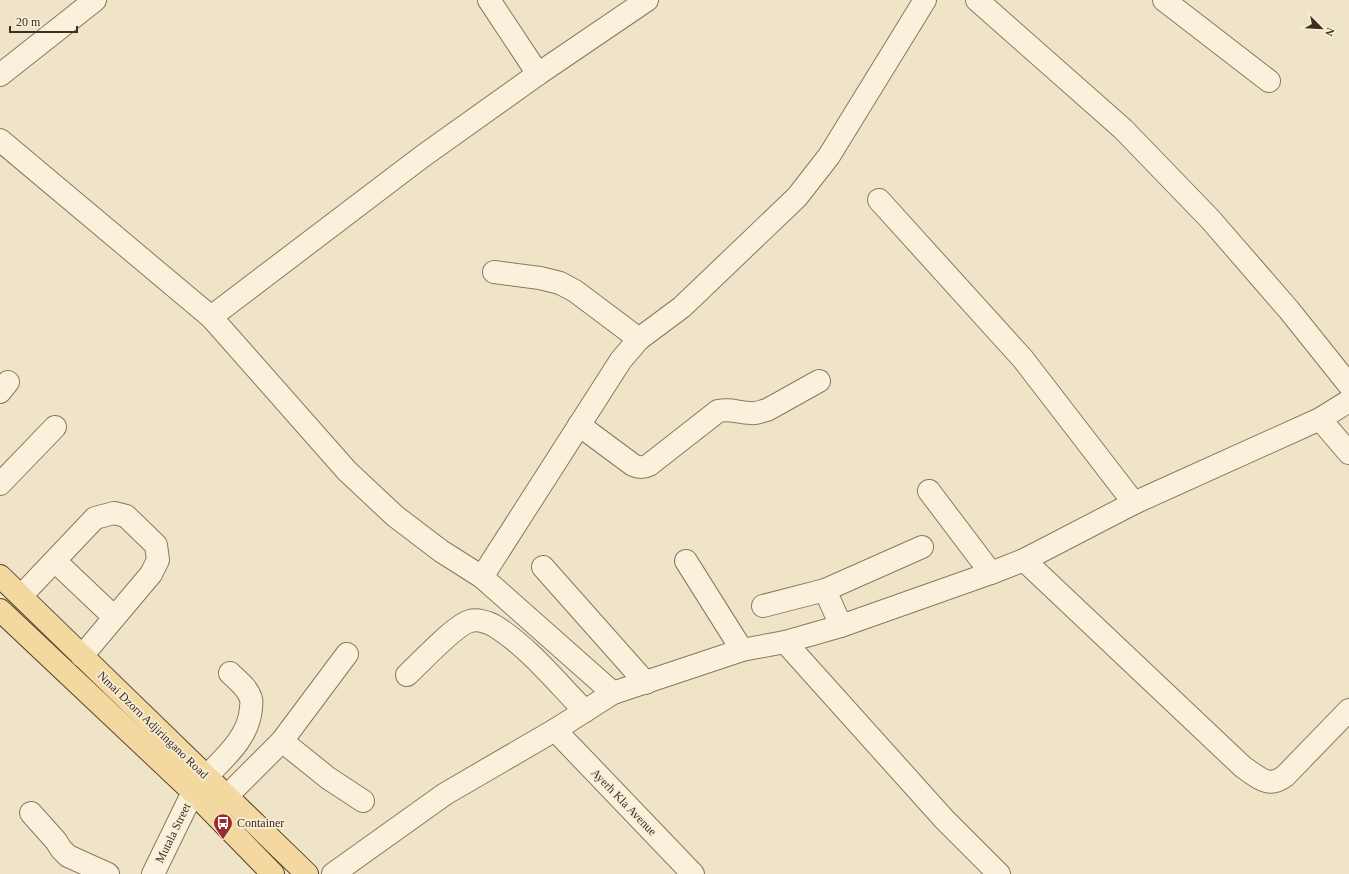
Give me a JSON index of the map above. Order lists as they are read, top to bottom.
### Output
{
  "streets": {
    "main road": ["Nmai Dzorn Adjiringano Road"],
    "street": ["Ayerh Kla Avenue", "Mutala Street"]
  },
  "crossings": [
    ["Nmai Dzorn Adjiringano Road", "Mutala Street"]
  ],
  "places": {
    "bus stop": ["Container"]
  },
  "scale_bar": "20 m",
  "north": "bottom right"
}
